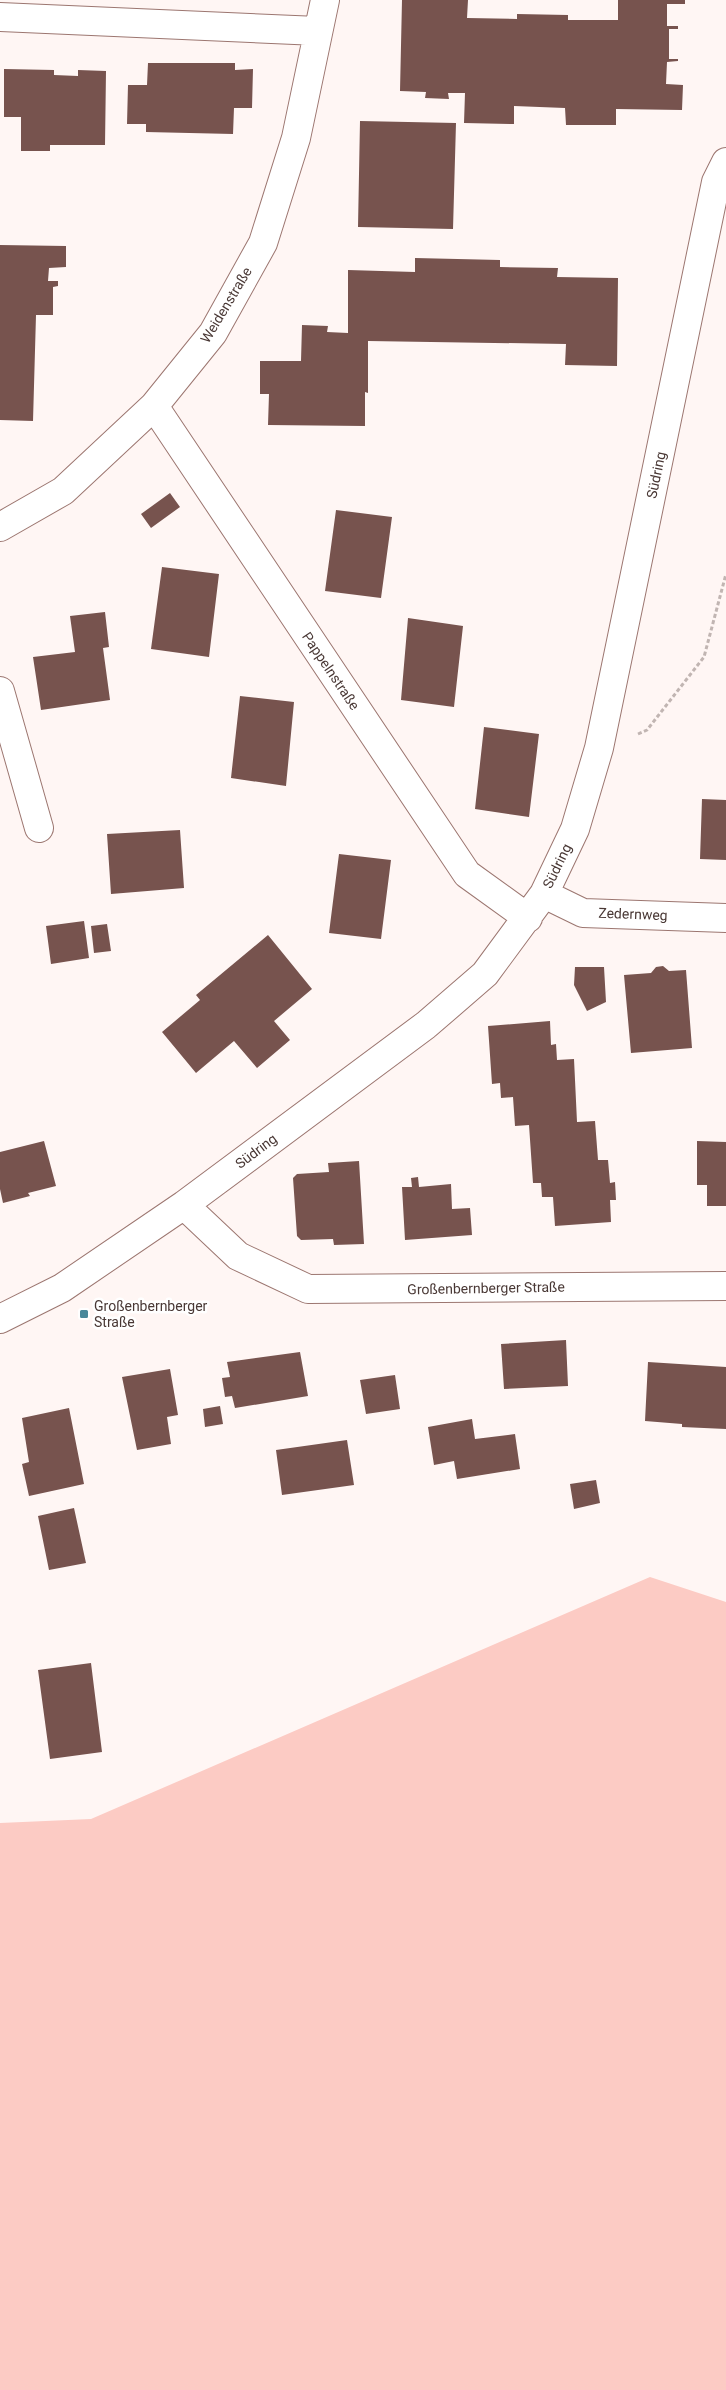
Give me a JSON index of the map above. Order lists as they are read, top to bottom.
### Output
{
  "streets": {
    "street": [
      "Weidenstraße",
      "Südring",
      "Pappelnstraße",
      "Zedernweg",
      "Großenbernberger Straße"
    ]
  },
  "crossings": [
    ["Weidenstraße", "Pappelnstraße"],
    ["Südring", "Pappelnstraße"],
    ["Südring", "Zedernweg"],
    ["Südring", "Großenbernberger Straße"]
  ],
  "places": {
    "transit": ["Großenbernberger Straße"]
  }
}
